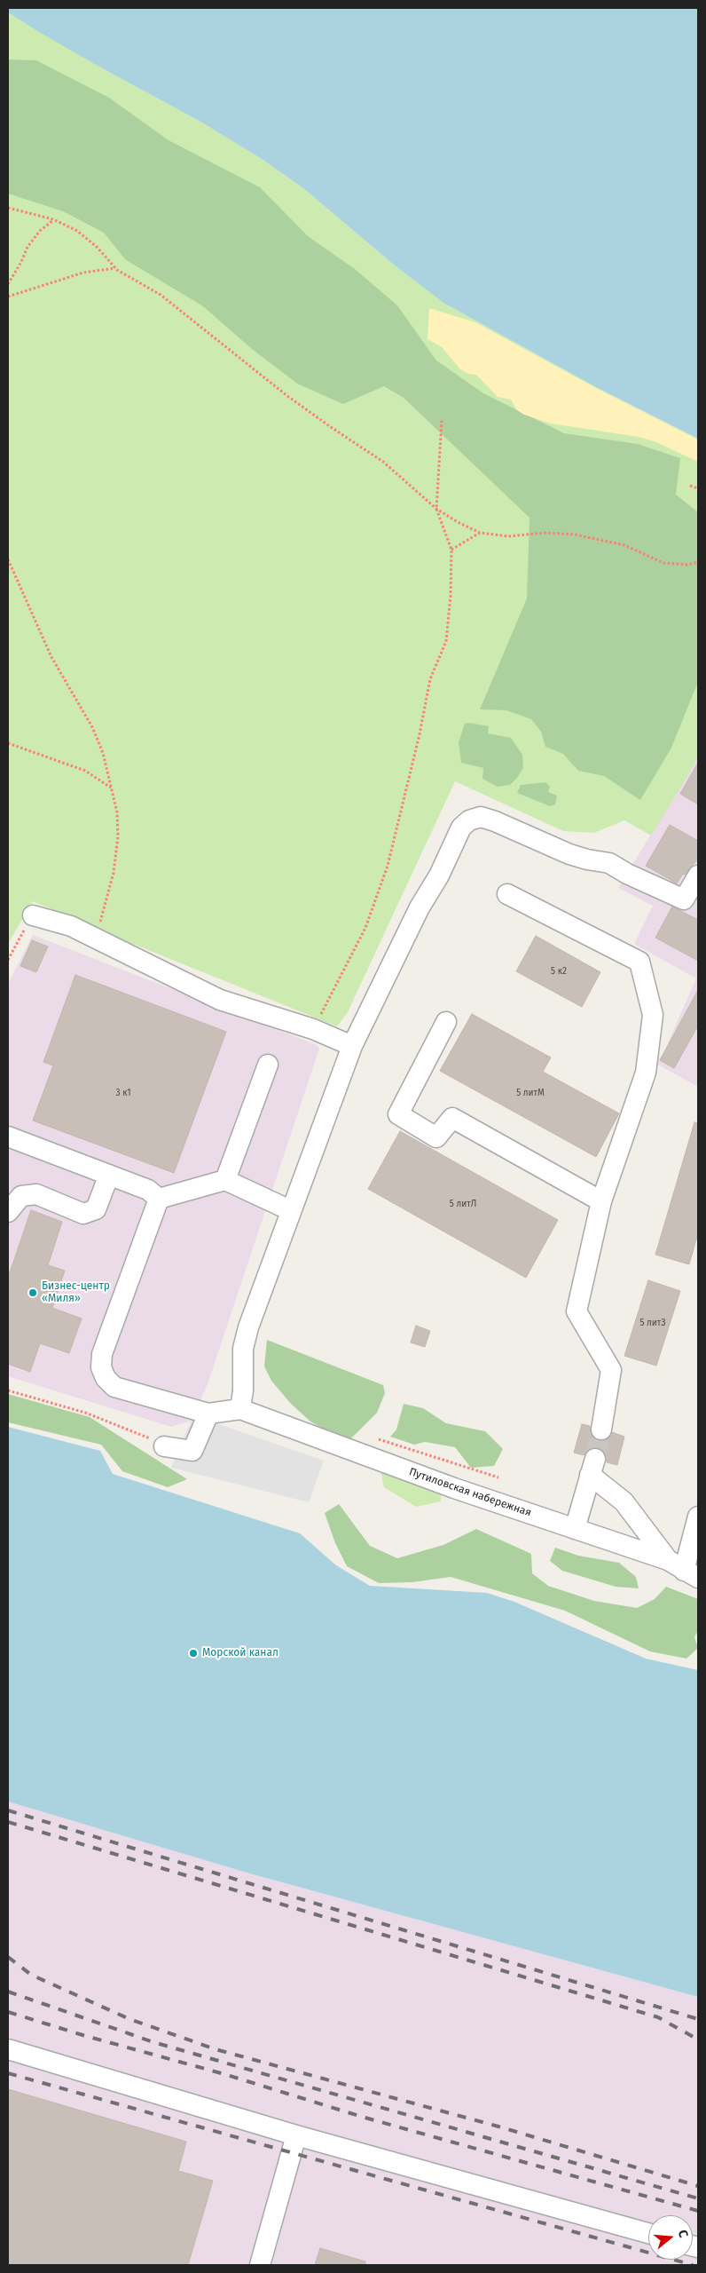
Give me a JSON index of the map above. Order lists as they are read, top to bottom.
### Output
{
  "streets": {
    "street": ["Путиловская набережная"]
  },
  "places": ["Бизнес-центр «Миля»", "Морской канал"],
  "house_numbers": [
    "5 к2",
    "3 к1",
    "5 литМ",
    "5 литЛ",
    "5 литЗ"
  ],
  "north": "right"
}
